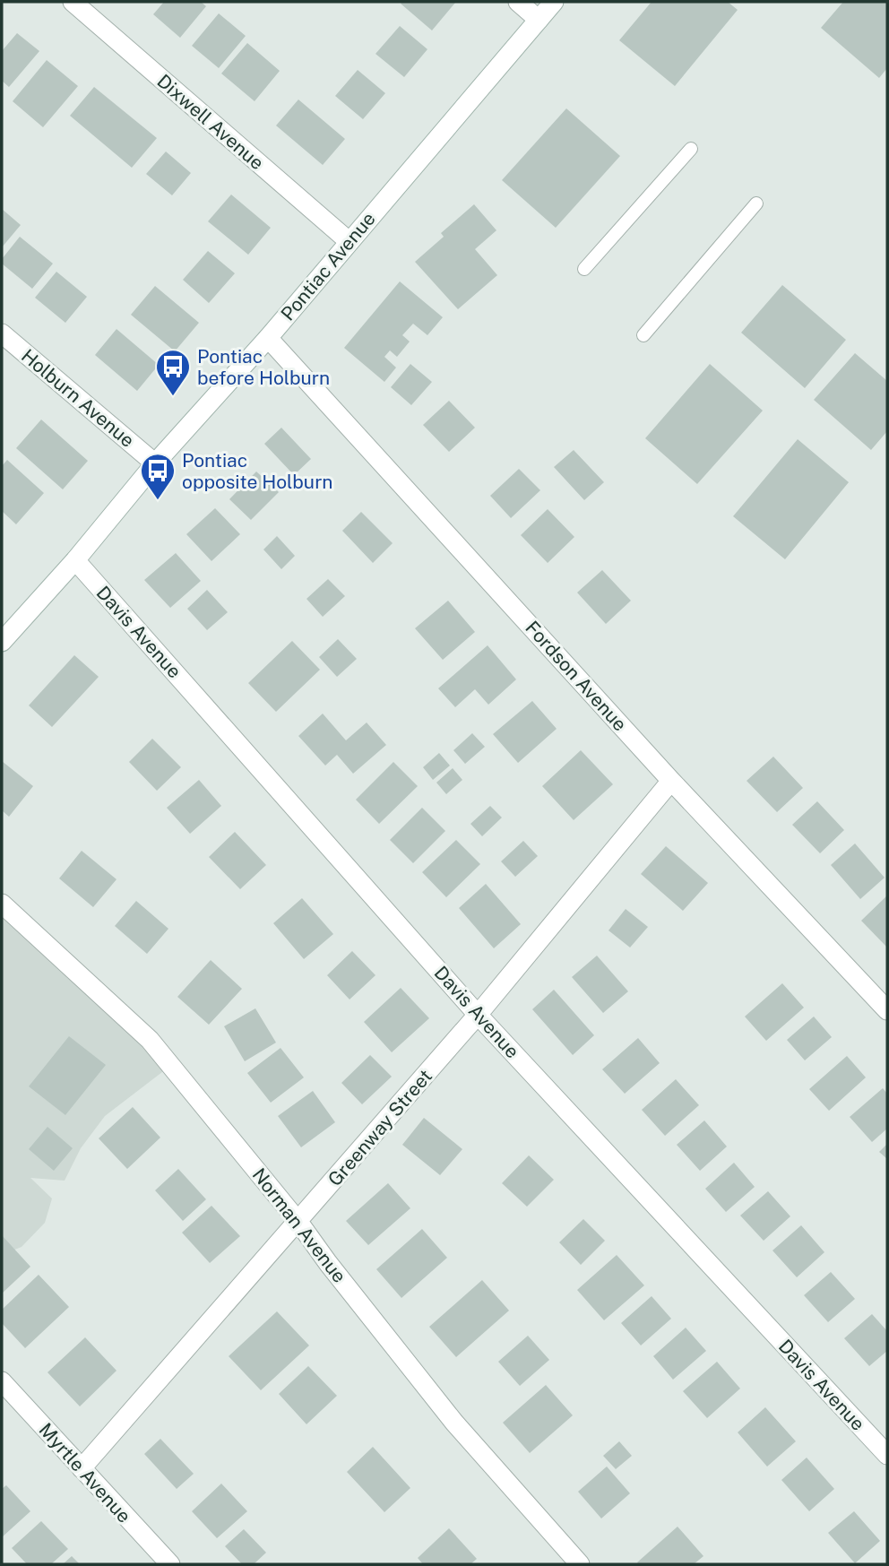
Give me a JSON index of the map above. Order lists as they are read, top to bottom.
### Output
{
  "streets": {
    "street": [
      "Dixwell Avenue",
      "Pontiac Avenue",
      "Holburn Avenue",
      "Davis Avenue",
      "Fordson Avenue",
      "Greenway Street",
      "Norman Avenue",
      "Myrtle Avenue"
    ]
  },
  "crossings": [
    ["Dixwell Avenue", "Pontiac Avenue"],
    ["Pontiac Avenue", "Holburn Avenue"],
    ["Pontiac Avenue", "Davis Avenue"],
    ["Pontiac Avenue", "Fordson Avenue"],
    ["Davis Avenue", "Greenway Street"],
    ["Fordson Avenue", "Greenway Street"],
    ["Greenway Street", "Norman Avenue"],
    ["Greenway Street", "Myrtle Avenue"]
  ],
  "places": {
    "bus stop": ["Pontiac before Holburn", "Pontiac opposite Holburn"]
  }
}
